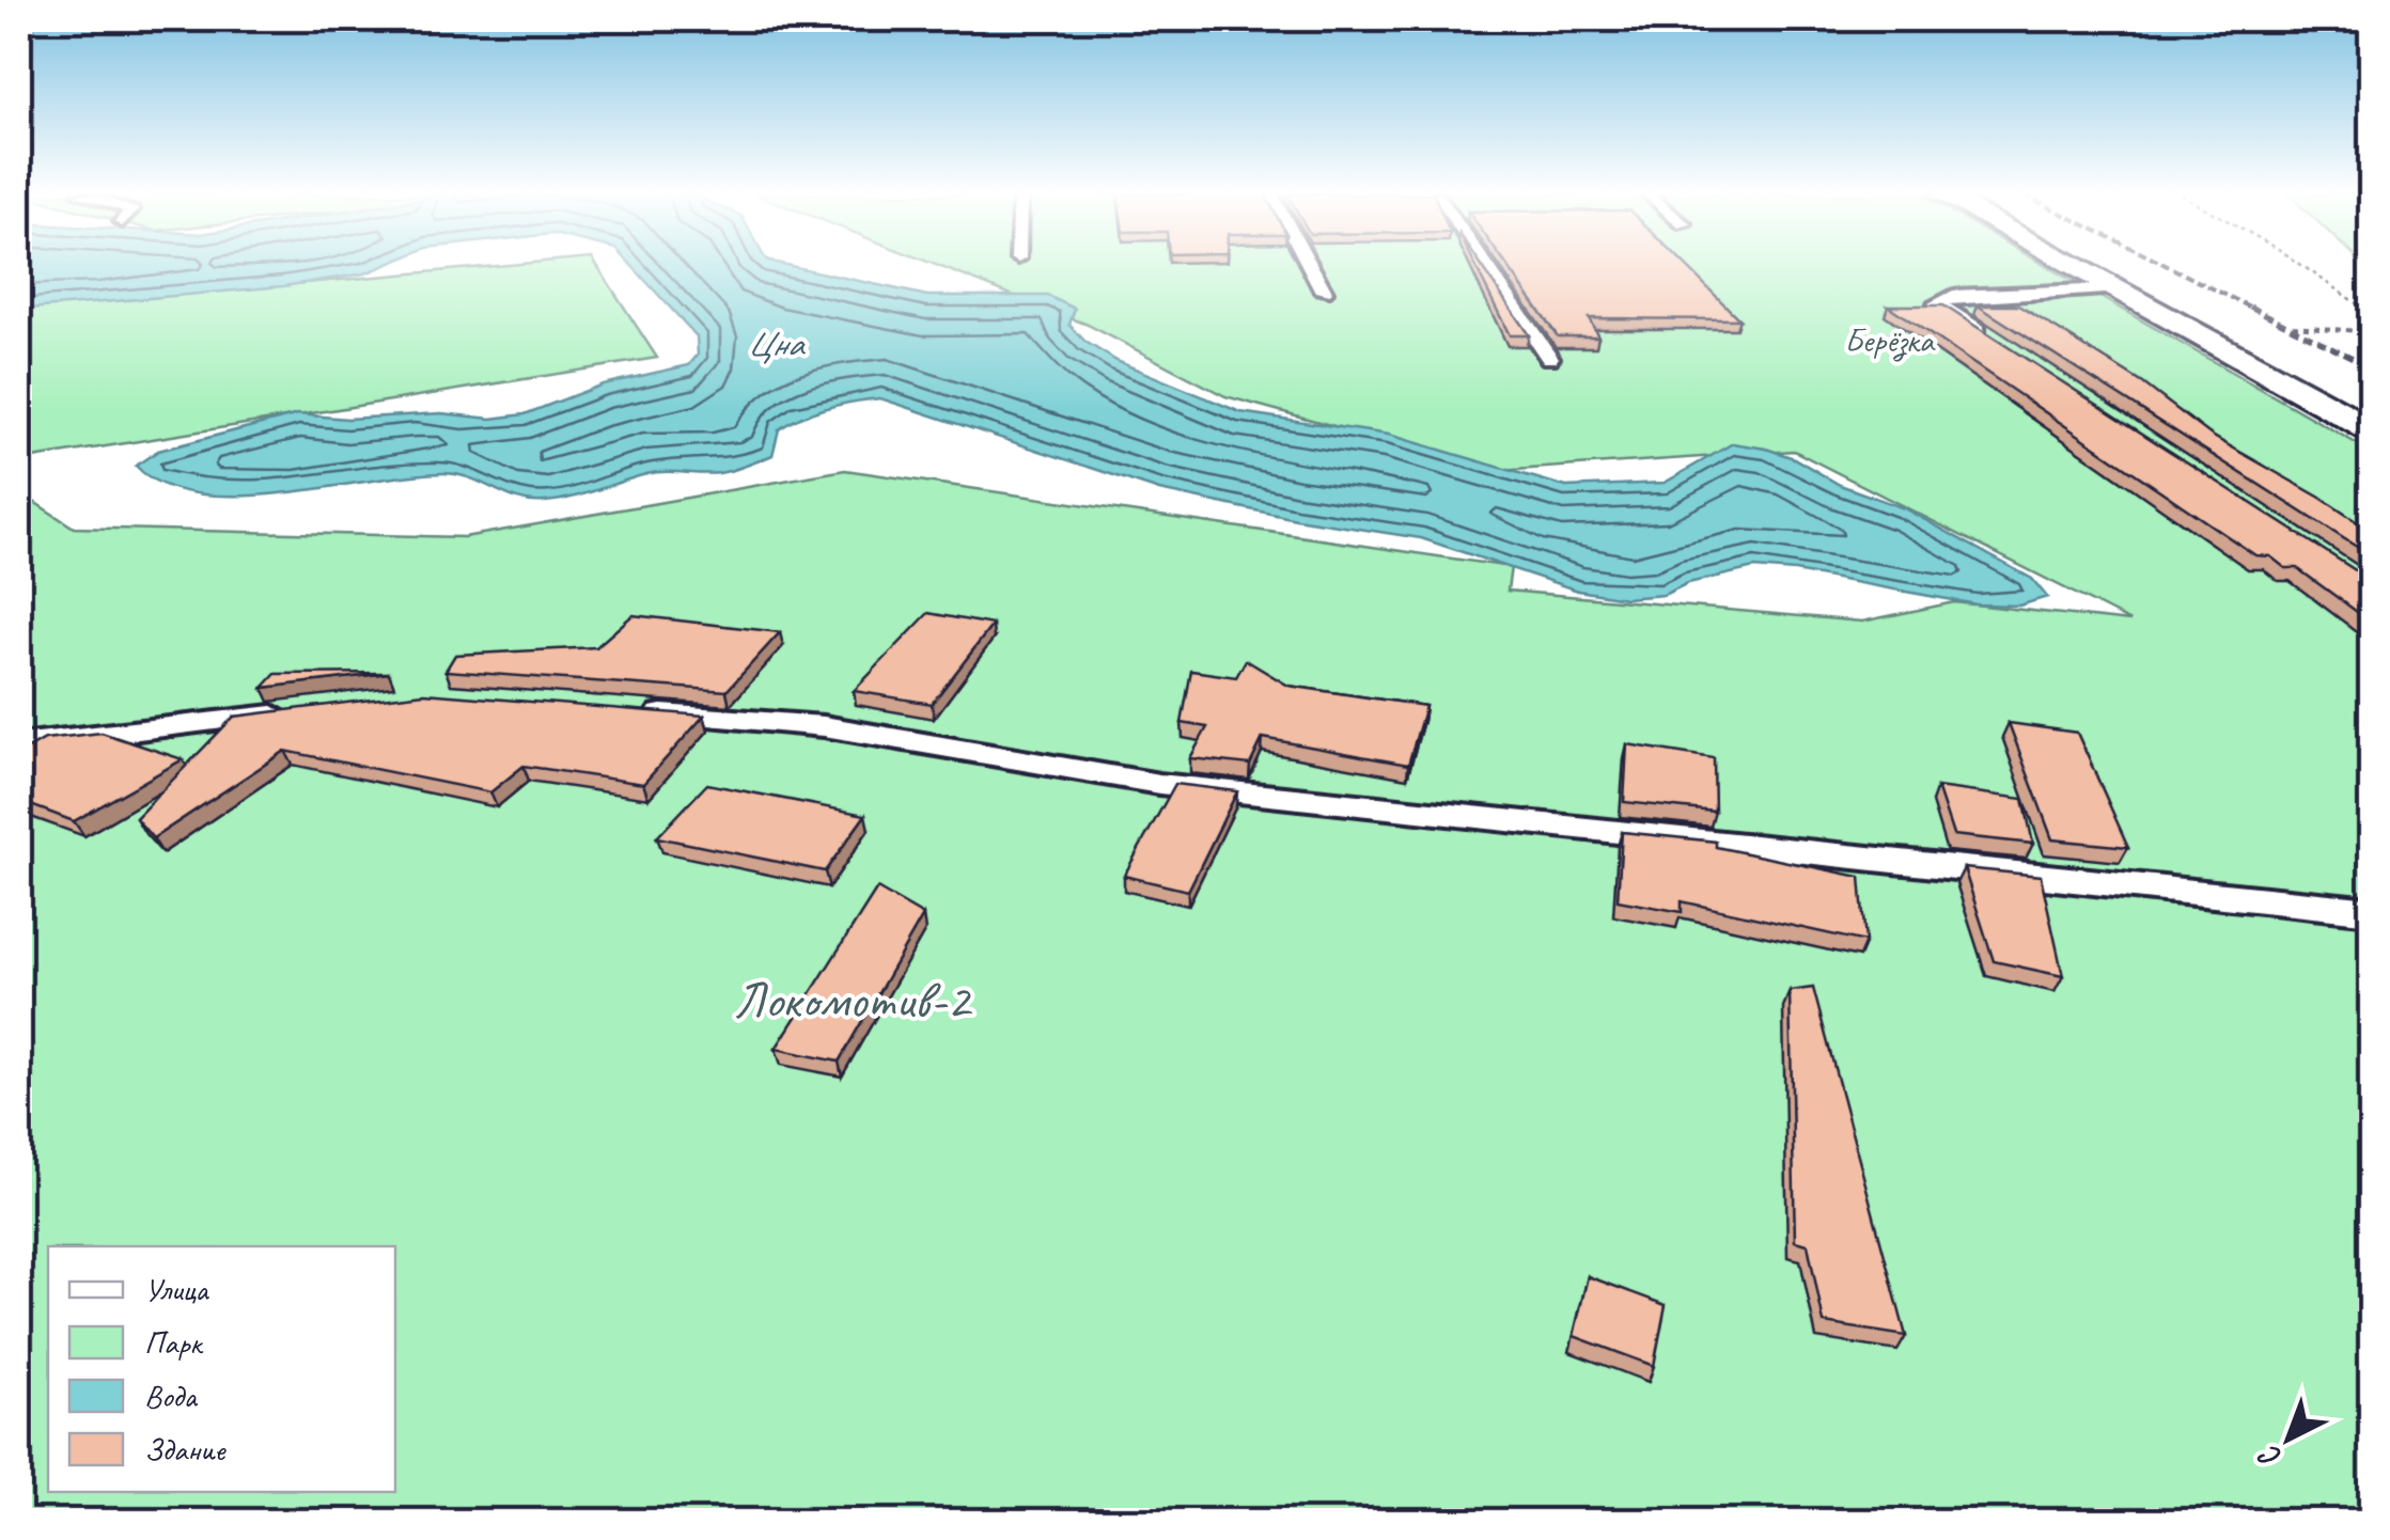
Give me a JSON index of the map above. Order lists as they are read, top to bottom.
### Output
{
  "water": ["Цна"],
  "parks": ["Берёзка", "Локомотив-2"],
  "legend": [
    "Улица",
    "Парк",
    "Вода",
    "Здание"
  ],
  "north": "bottom left"
}
